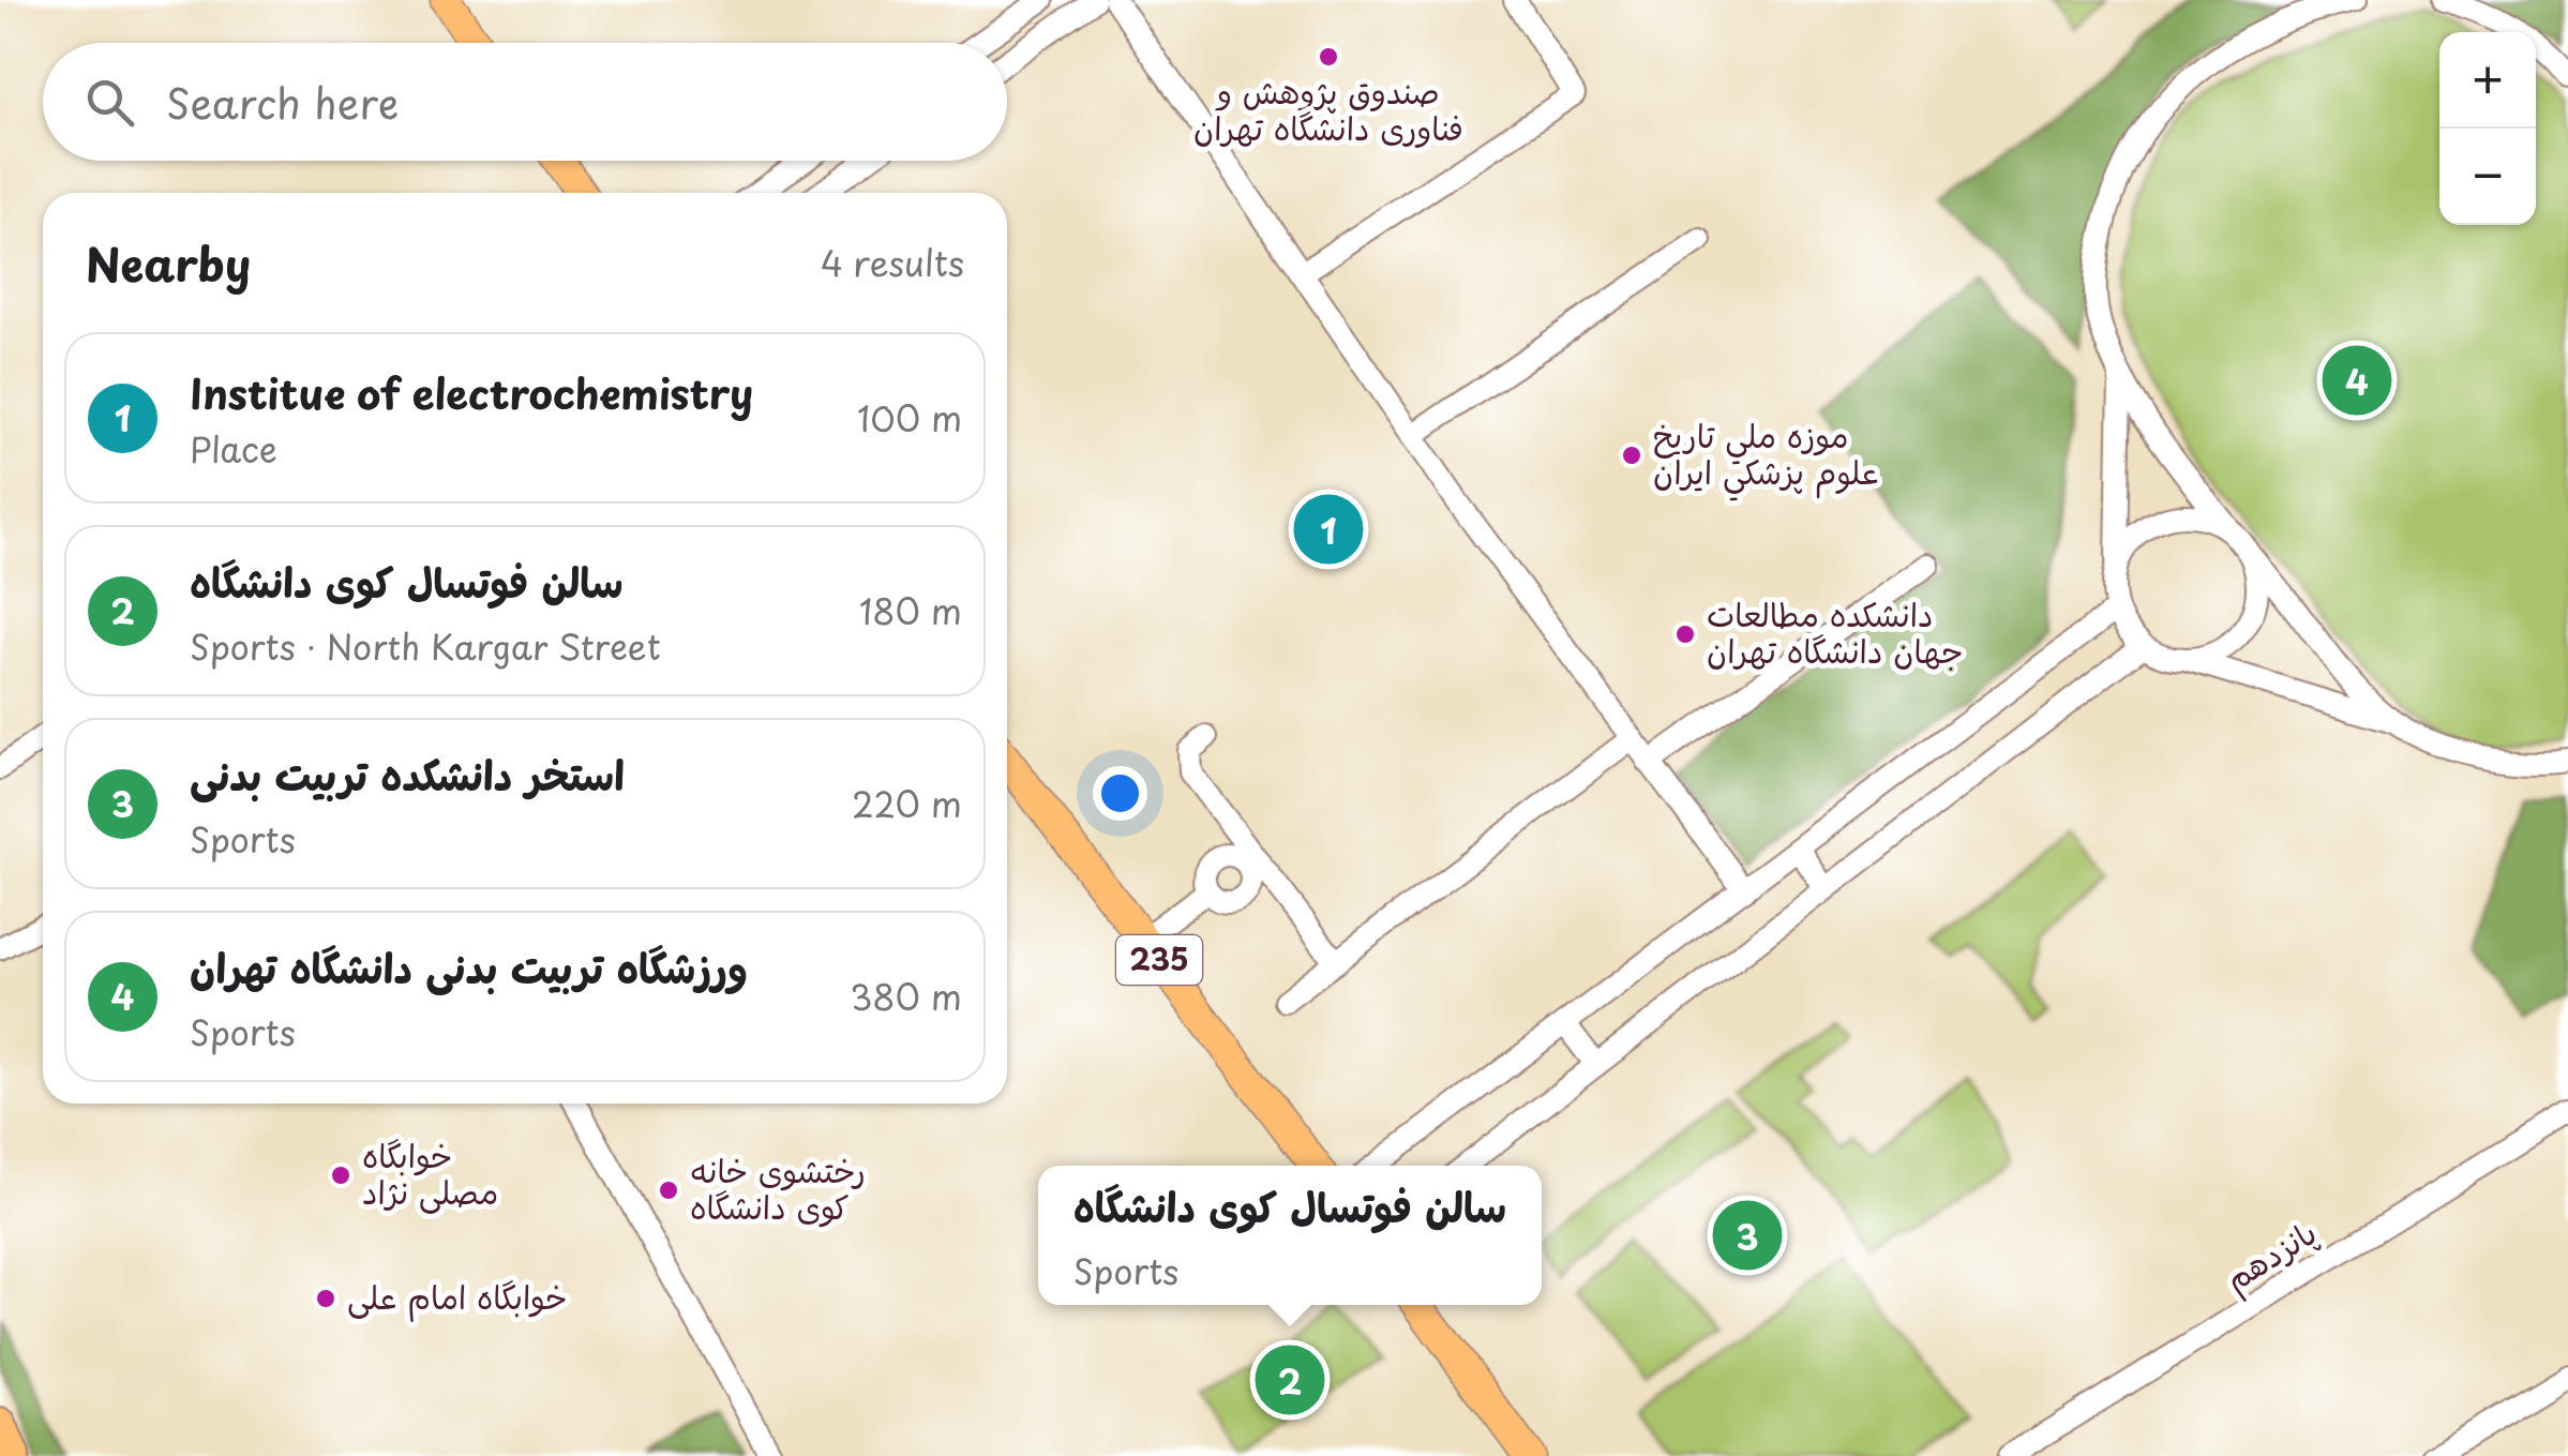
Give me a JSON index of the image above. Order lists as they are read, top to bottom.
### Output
{
  "streets": {
    "main road": ["235"],
    "street": ["پانزدهم"]
  },
  "places": [
    "صندوق پژوهش و فناوری دانشگاه تهران",
    "موزه ملي تاريخ علوم پزشكي ايران",
    "دانشکده مطالعات جهان دانشگاه تهران",
    "خوابگاه مصلی نژاد",
    "رختشوی خانه کوی دانشگاه",
    "خوابگاه امام علی"
  ],
  "page": {
    "map_buttons": ["+", "−"],
    "search": "Search here",
    "heading": ["Nearby", "4 results"],
    "list": [
      {
        "mark": "1",
        "name": "Institue of electrochemistry",
        "note": "Place",
        "value": "100 m"
      },
      {
        "mark": "2",
        "name": "سالن فوتسال کوی دانشگاه",
        "note": "Sports · North Kargar Street",
        "value": "180 m"
      },
      {
        "mark": "3",
        "name": "استخر دانشکده تربیت بدنی",
        "note": "Sports",
        "value": "220 m"
      },
      {
        "mark": "4",
        "name": "ورزشگاه تربیت بدنی دانشگاه تهران",
        "note": "Sports",
        "value": "380 m"
      }
    ],
    "pins": [
      "4",
      "1",
      "3",
      "2"
    ],
    "popup": ["سالن فوتسال کوی دانشگاه", "Sports"]
  }
}
